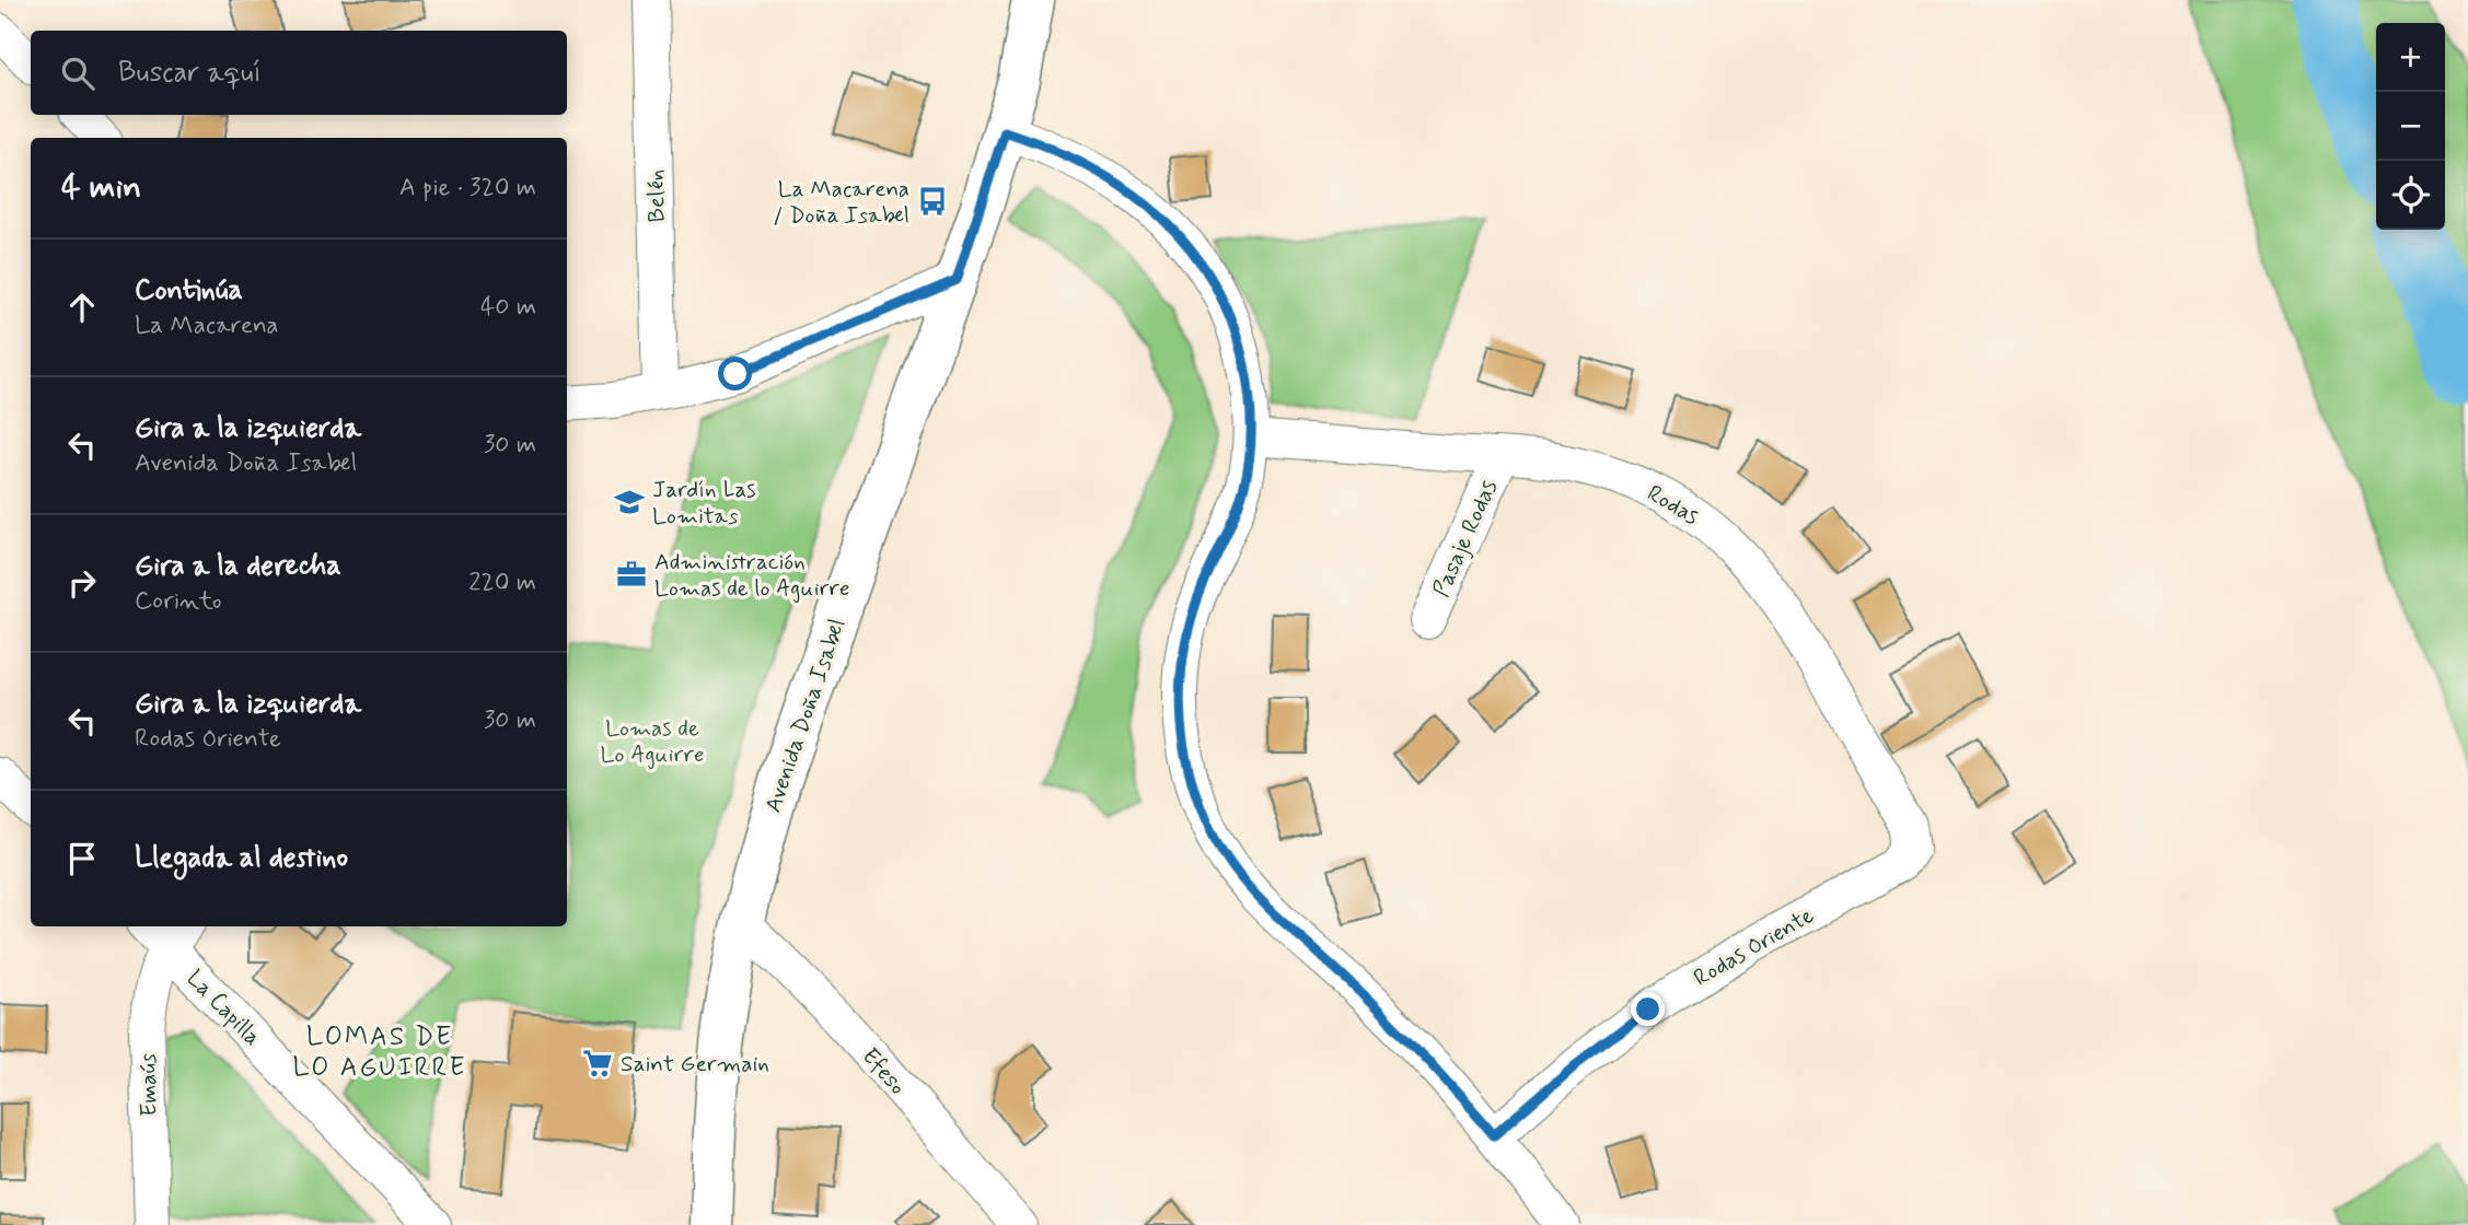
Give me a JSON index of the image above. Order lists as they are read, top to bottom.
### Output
{
  "streets": {
    "street": [
      "Belén",
      "Rodas",
      "Pasaje Rodas",
      "Avenida Doña Isabel",
      "Rodas Oriente",
      "La Capilla",
      "Efeso",
      "Emaús"
    ]
  },
  "crossings": [
    ["Rodas", "Pasaje Rodas"],
    ["Rodas", "Rodas Oriente"],
    ["Avenida Doña Isabel", "Efeso"],
    ["La Capilla", "Emaús"]
  ],
  "districts": ["LOMAS DE LO AGUIRRE"],
  "parks": ["Lomas de Lo Aguirre"],
  "places": {
    "bus stop": ["La Macarena / Doña Isabel"],
    "school or university": ["Jardín Las Lomitas"],
    "office": ["Administración Lomas de lo Aguirre"],
    "supermarket": ["Saint Germain"]
  },
  "page": {
    "map_buttons": ["+", "−"],
    "search": "Buscar aquí",
    "heading": ["4 min", "A pie · 320 m"],
    "list": [
      ["Continúa", "La Macarena", "40 m"],
      ["Gira a la izquierda", "Avenida Doña Isabel", "30 m"],
      ["Gira a la derecha", "Corinto", "220 m"],
      ["Gira a la izquierda", "Rodas Oriente", "30 m"],
      "Llegada al destino"
    ]
  }
}
